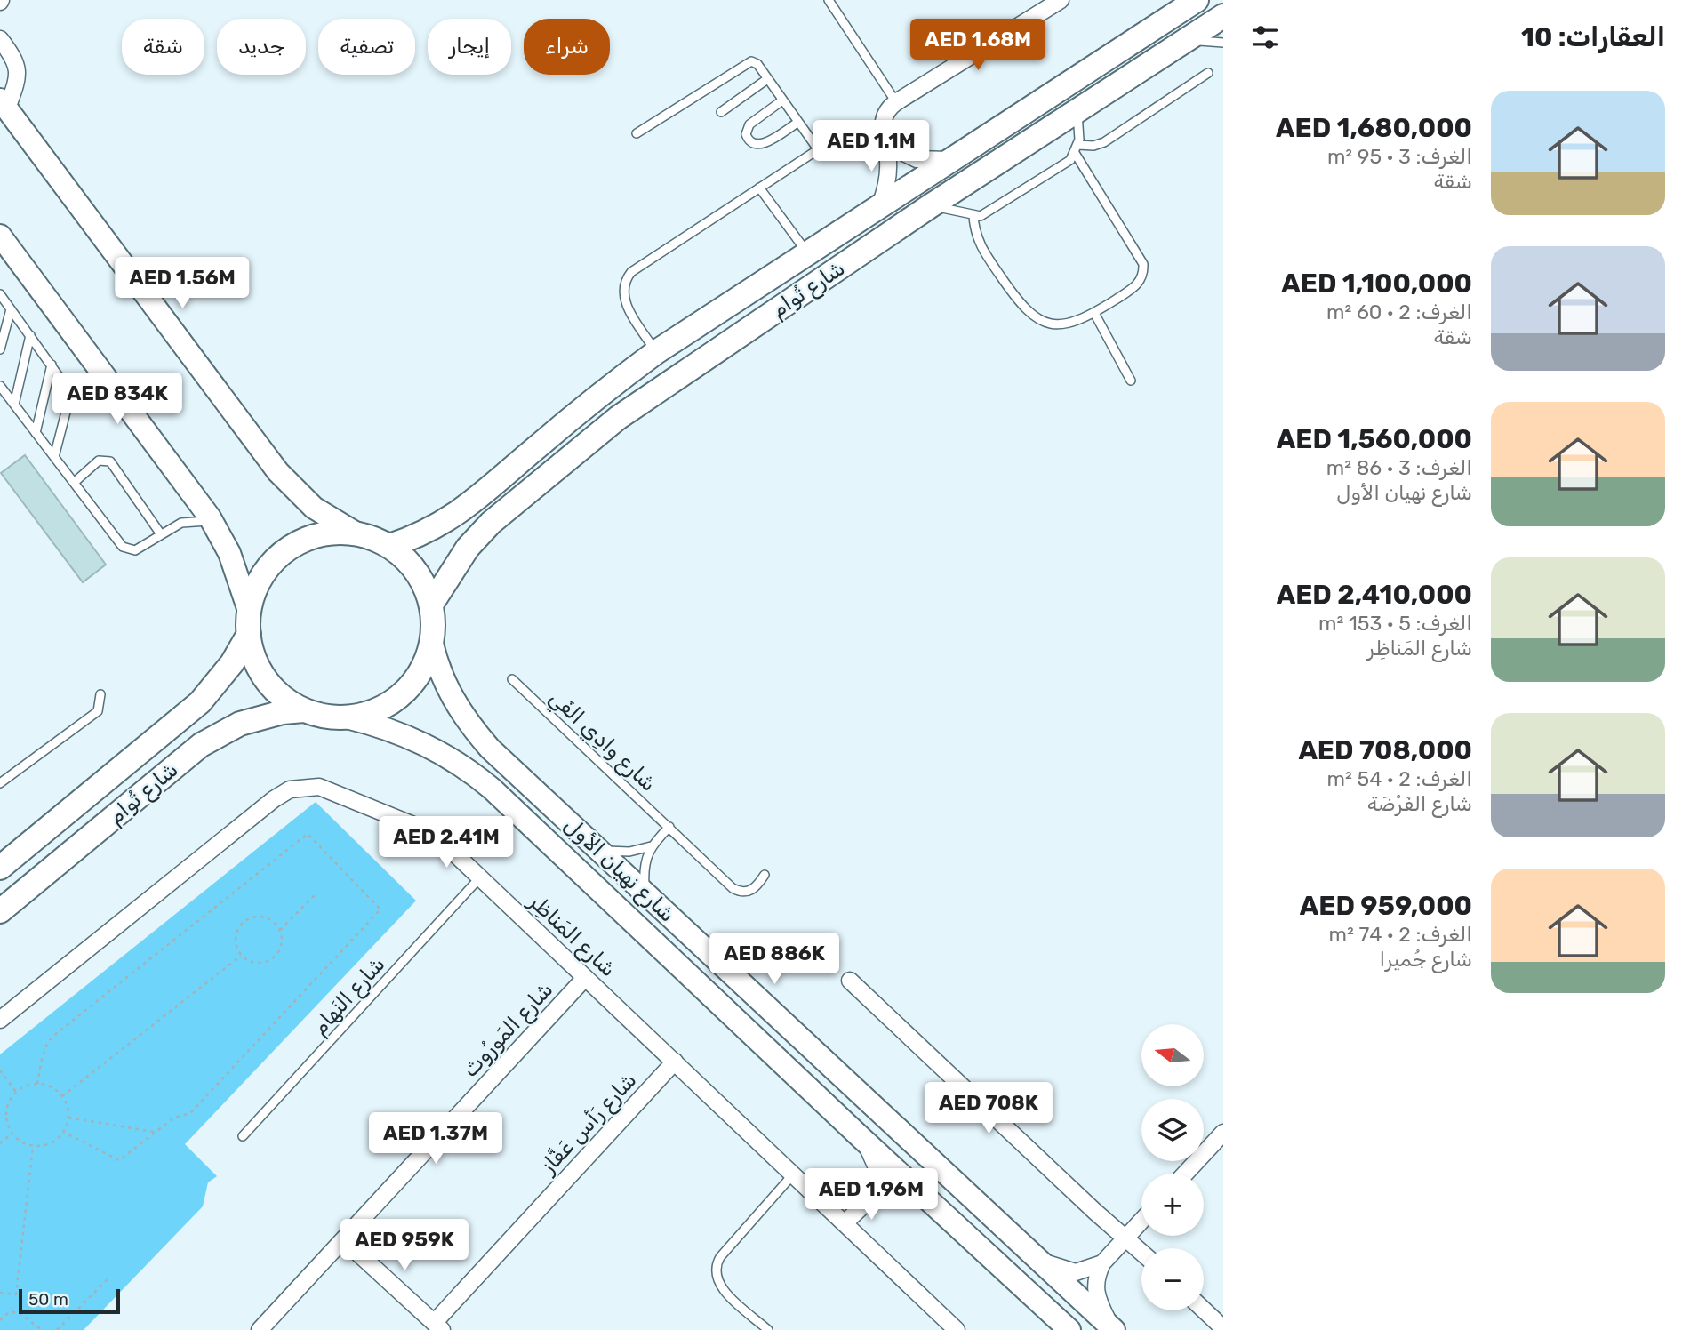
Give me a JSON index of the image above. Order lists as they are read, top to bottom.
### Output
{
  "streets": {
    "main road": ["شارع تُوام", "شارع نهيان الأول"],
    "street": ["شارع المَناظِر", "شارع المَورُوث", "شارع رَأس عَفَّاز"],
    "lane": ["شارع وادِي الفَي", "شارع النَهام"]
  },
  "crossings": [
    ["شارع تُوام", "شارع نهيان الأول"],
    ["شارع المَناظِر", "شارع النَهام"],
    ["شارع المَناظِر", "شارع المَورُوث"],
    ["شارع المَناظِر", "شارع رَأس عَفَّاز"]
  ],
  "scale_bar": "50 m",
  "north": "left",
  "page": {
    "heading": "العقارات: 10",
    "price": [
      "AED 1.68M",
      "AED 1.1M",
      "AED 1.56M",
      "AED 834K",
      "AED 2.41M",
      "AED 886K",
      "AED 708K",
      "AED 1.37M",
      "AED 1.96M",
      "AED 959K"
    ],
    "chip": [
      "شراء",
      "إيجار",
      "تصفية",
      "جديد",
      "شقة"
    ],
    "list": [
      {
        "name": "AED 1,680,000",
        "note": "الغرف: 3 · 95 m² · شقة"
      },
      {
        "name": "AED 1,100,000",
        "note": "الغرف: 2 · 60 m² · شقة"
      },
      {
        "name": "AED 1,560,000",
        "note": "الغرف: 3 · 86 m² · شارع نهيان الأول"
      },
      {
        "name": "AED 2,410,000",
        "note": "الغرف: 5 · 153 m² · شارع المَناظِر"
      },
      {
        "name": "AED 708,000",
        "note": "الغرف: 2 · 54 m² · شارع الفَرْضَة"
      },
      {
        "name": "AED 959,000",
        "note": "الغرف: 2 · 74 m² · شارع جُميرا"
      }
    ],
    "map_buttons": ["+", "−"],
    "scale": "50 m"
  }
}
